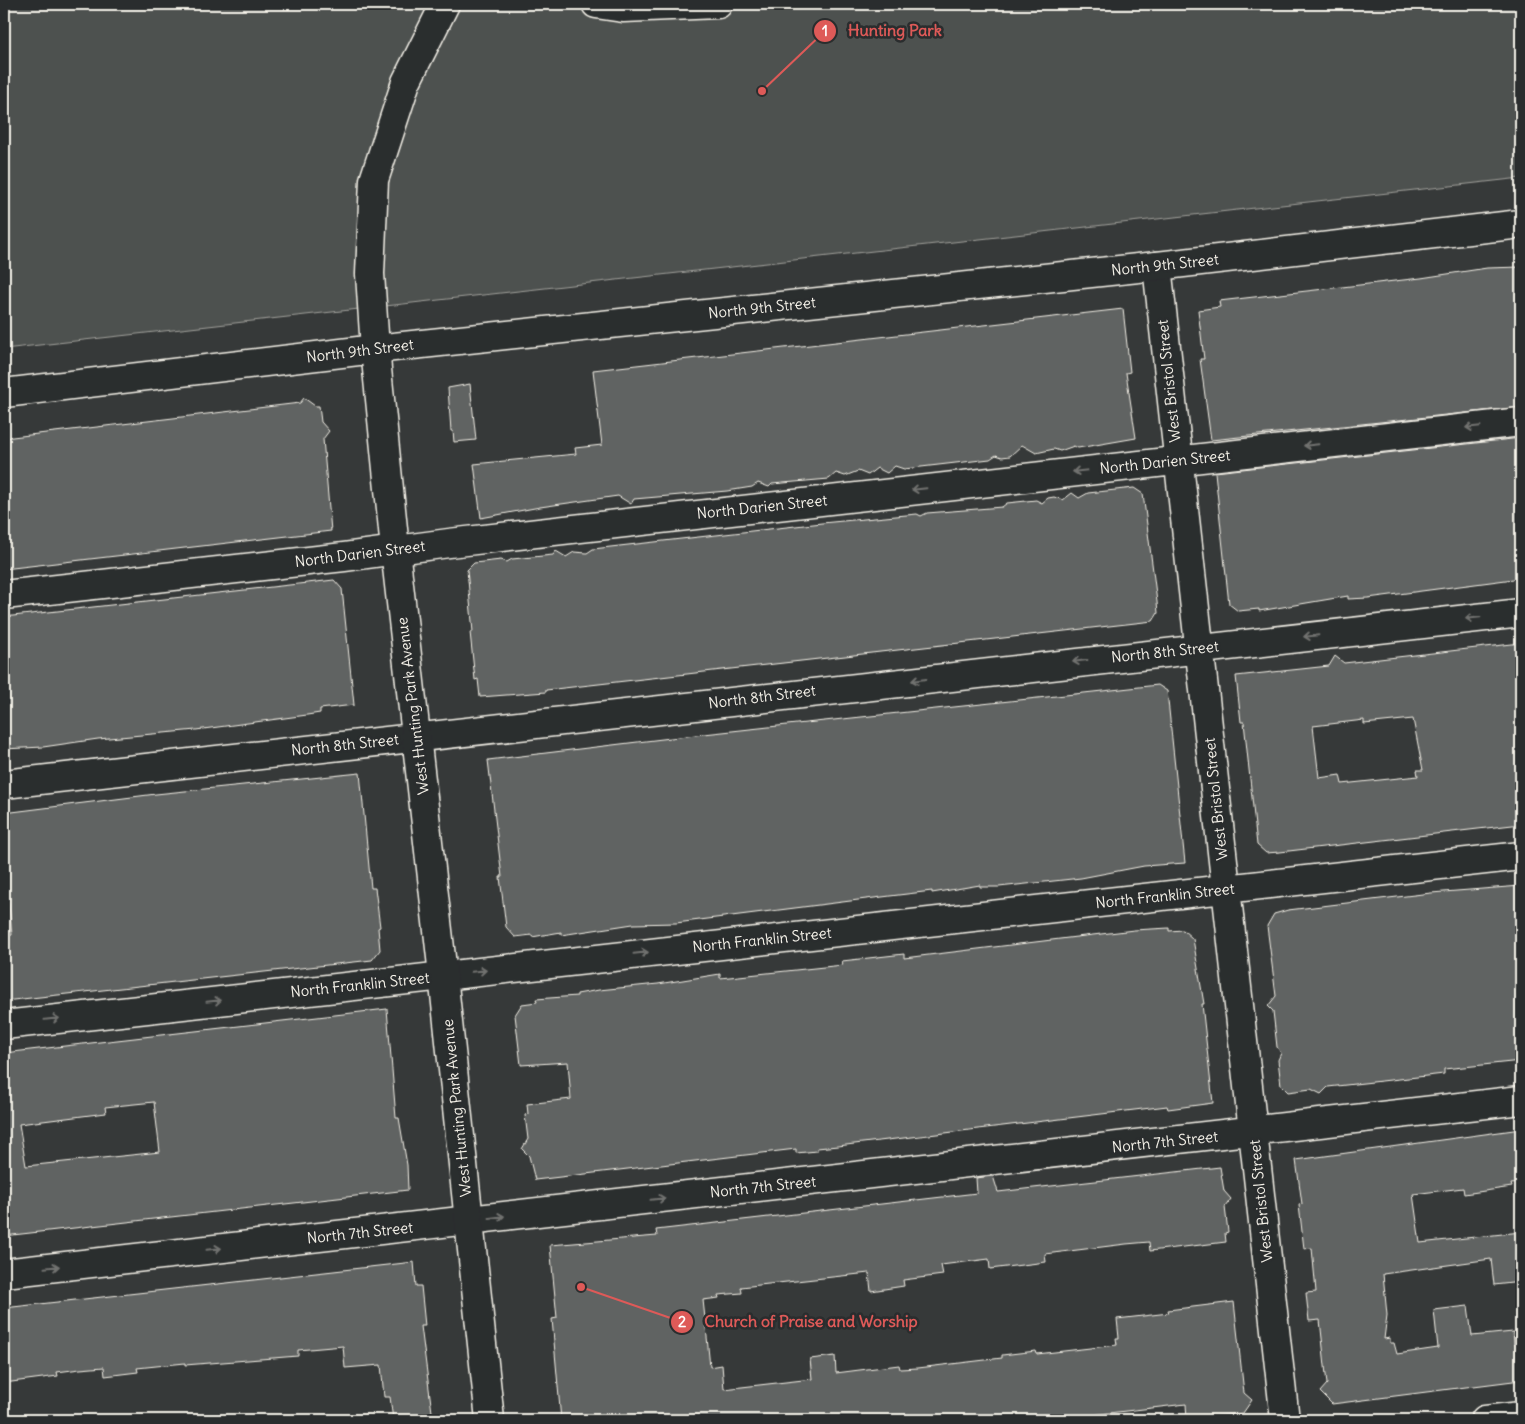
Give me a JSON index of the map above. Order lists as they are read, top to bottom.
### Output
{
  "streets": {
    "street": [
      "North 9th Street",
      "West Bristol Street",
      "North Darien Street",
      "North 8th Street",
      "West Hunting Park Avenue",
      "North Franklin Street",
      "North 7th Street"
    ]
  },
  "crossings": [
    ["North 9th Street", "West Bristol Street"],
    ["North 9th Street", "West Hunting Park Avenue"],
    ["West Bristol Street", "North Darien Street"],
    ["West Bristol Street", "North 8th Street"],
    ["West Bristol Street", "North Franklin Street"],
    ["West Bristol Street", "North 7th Street"],
    ["North Darien Street", "West Hunting Park Avenue"],
    ["North 8th Street", "West Hunting Park Avenue"],
    ["West Hunting Park Avenue", "North Franklin Street"],
    ["West Hunting Park Avenue", "North 7th Street"]
  ],
  "one_way": [
    "North Darien Street",
    "North 8th Street",
    "North Franklin Street",
    "North 7th Street"
  ],
  "places": ["Hunting Park", "Church of Praise and Worship"]
}
